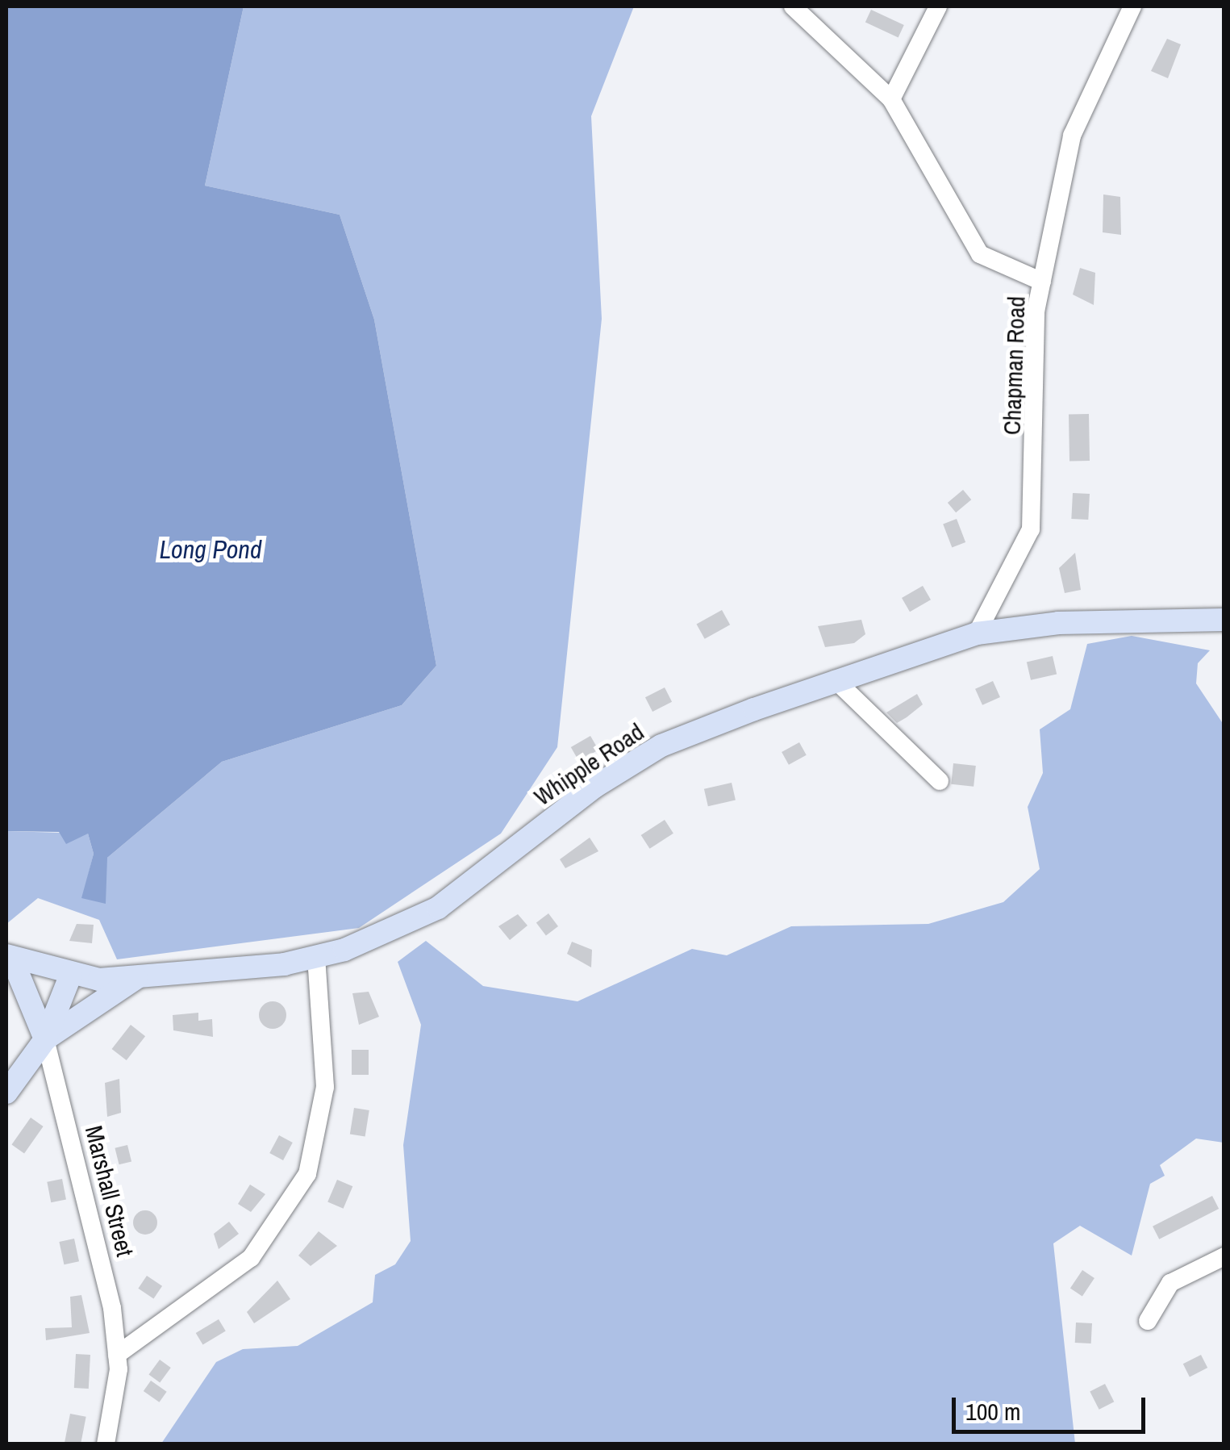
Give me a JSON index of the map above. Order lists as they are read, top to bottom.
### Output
{
  "streets": {
    "main road": ["Whipple Road", "Marshall Street"],
    "street": ["Chapman Road"]
  },
  "crossings": [
    ["Chapman Road", "Whipple Road"],
    ["Whipple Road", "Marshall Street"]
  ],
  "water": ["Long Pond"],
  "scale_bar": "100 m"
}
